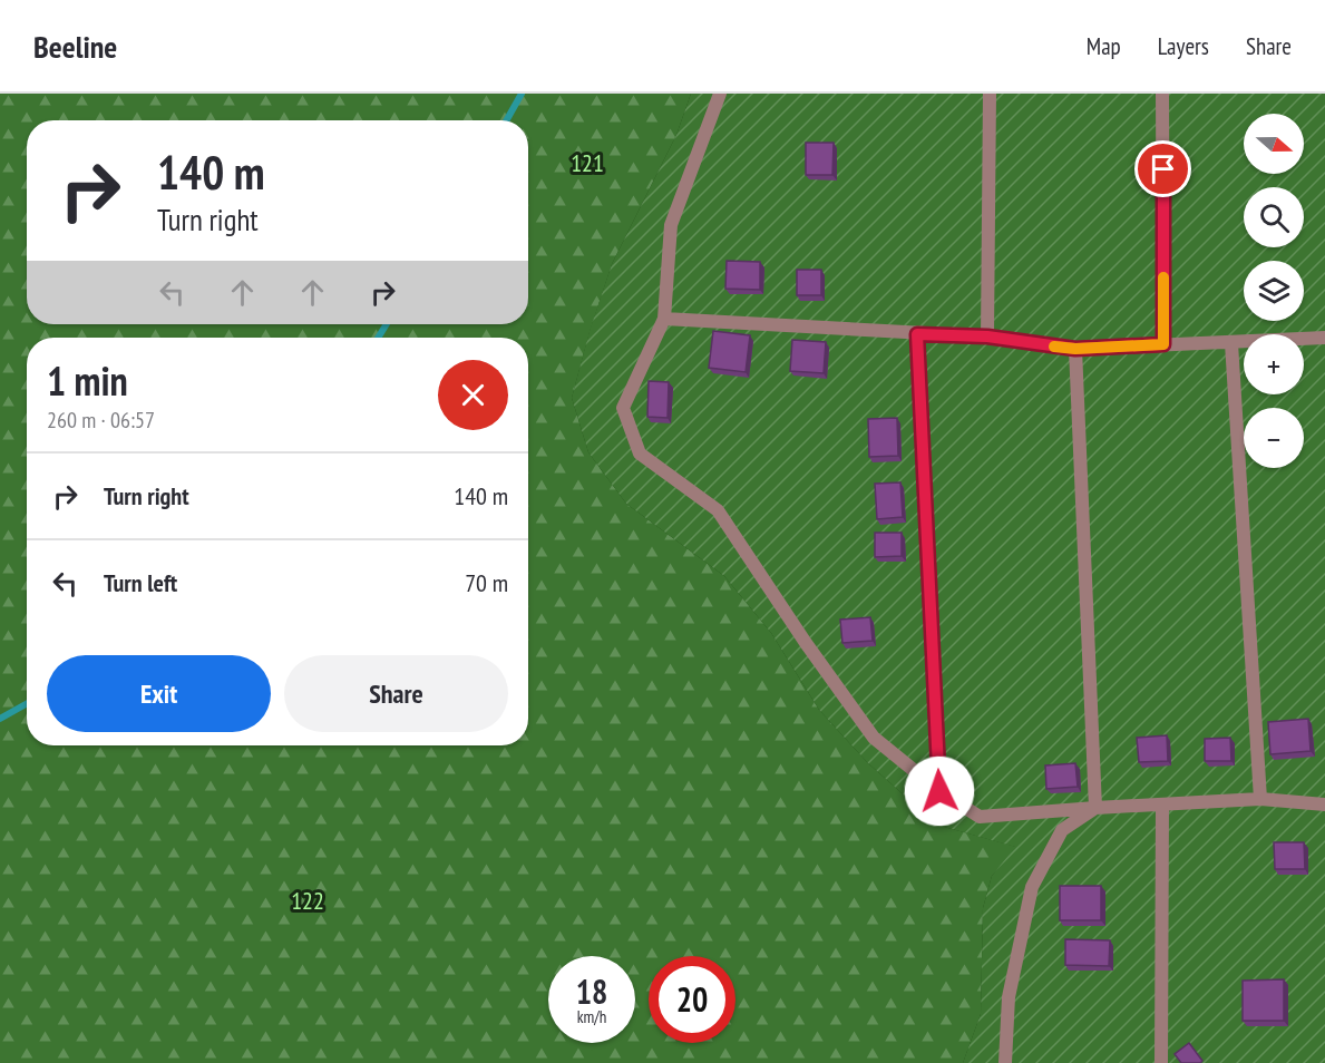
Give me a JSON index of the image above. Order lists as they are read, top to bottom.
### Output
{
  "parks": ["121", "122"],
  "north": "right",
  "page": {
    "header": "Beeline",
    "nav": ["Map", "Layers", "Share"],
    "map_buttons": ["+", "−"],
    "turn": ["140 m", "Turn right"],
    "heading": ["1 min", "260 m · 06:57"],
    "list": [
      {
        "name": "Turn right",
        "value": "140 m"
      },
      {
        "name": "Turn left",
        "value": "70 m"
      }
    ],
    "buttons": ["Exit", "Share"],
    "speed": "18 km/h",
    "limit": "20"
  }
}
